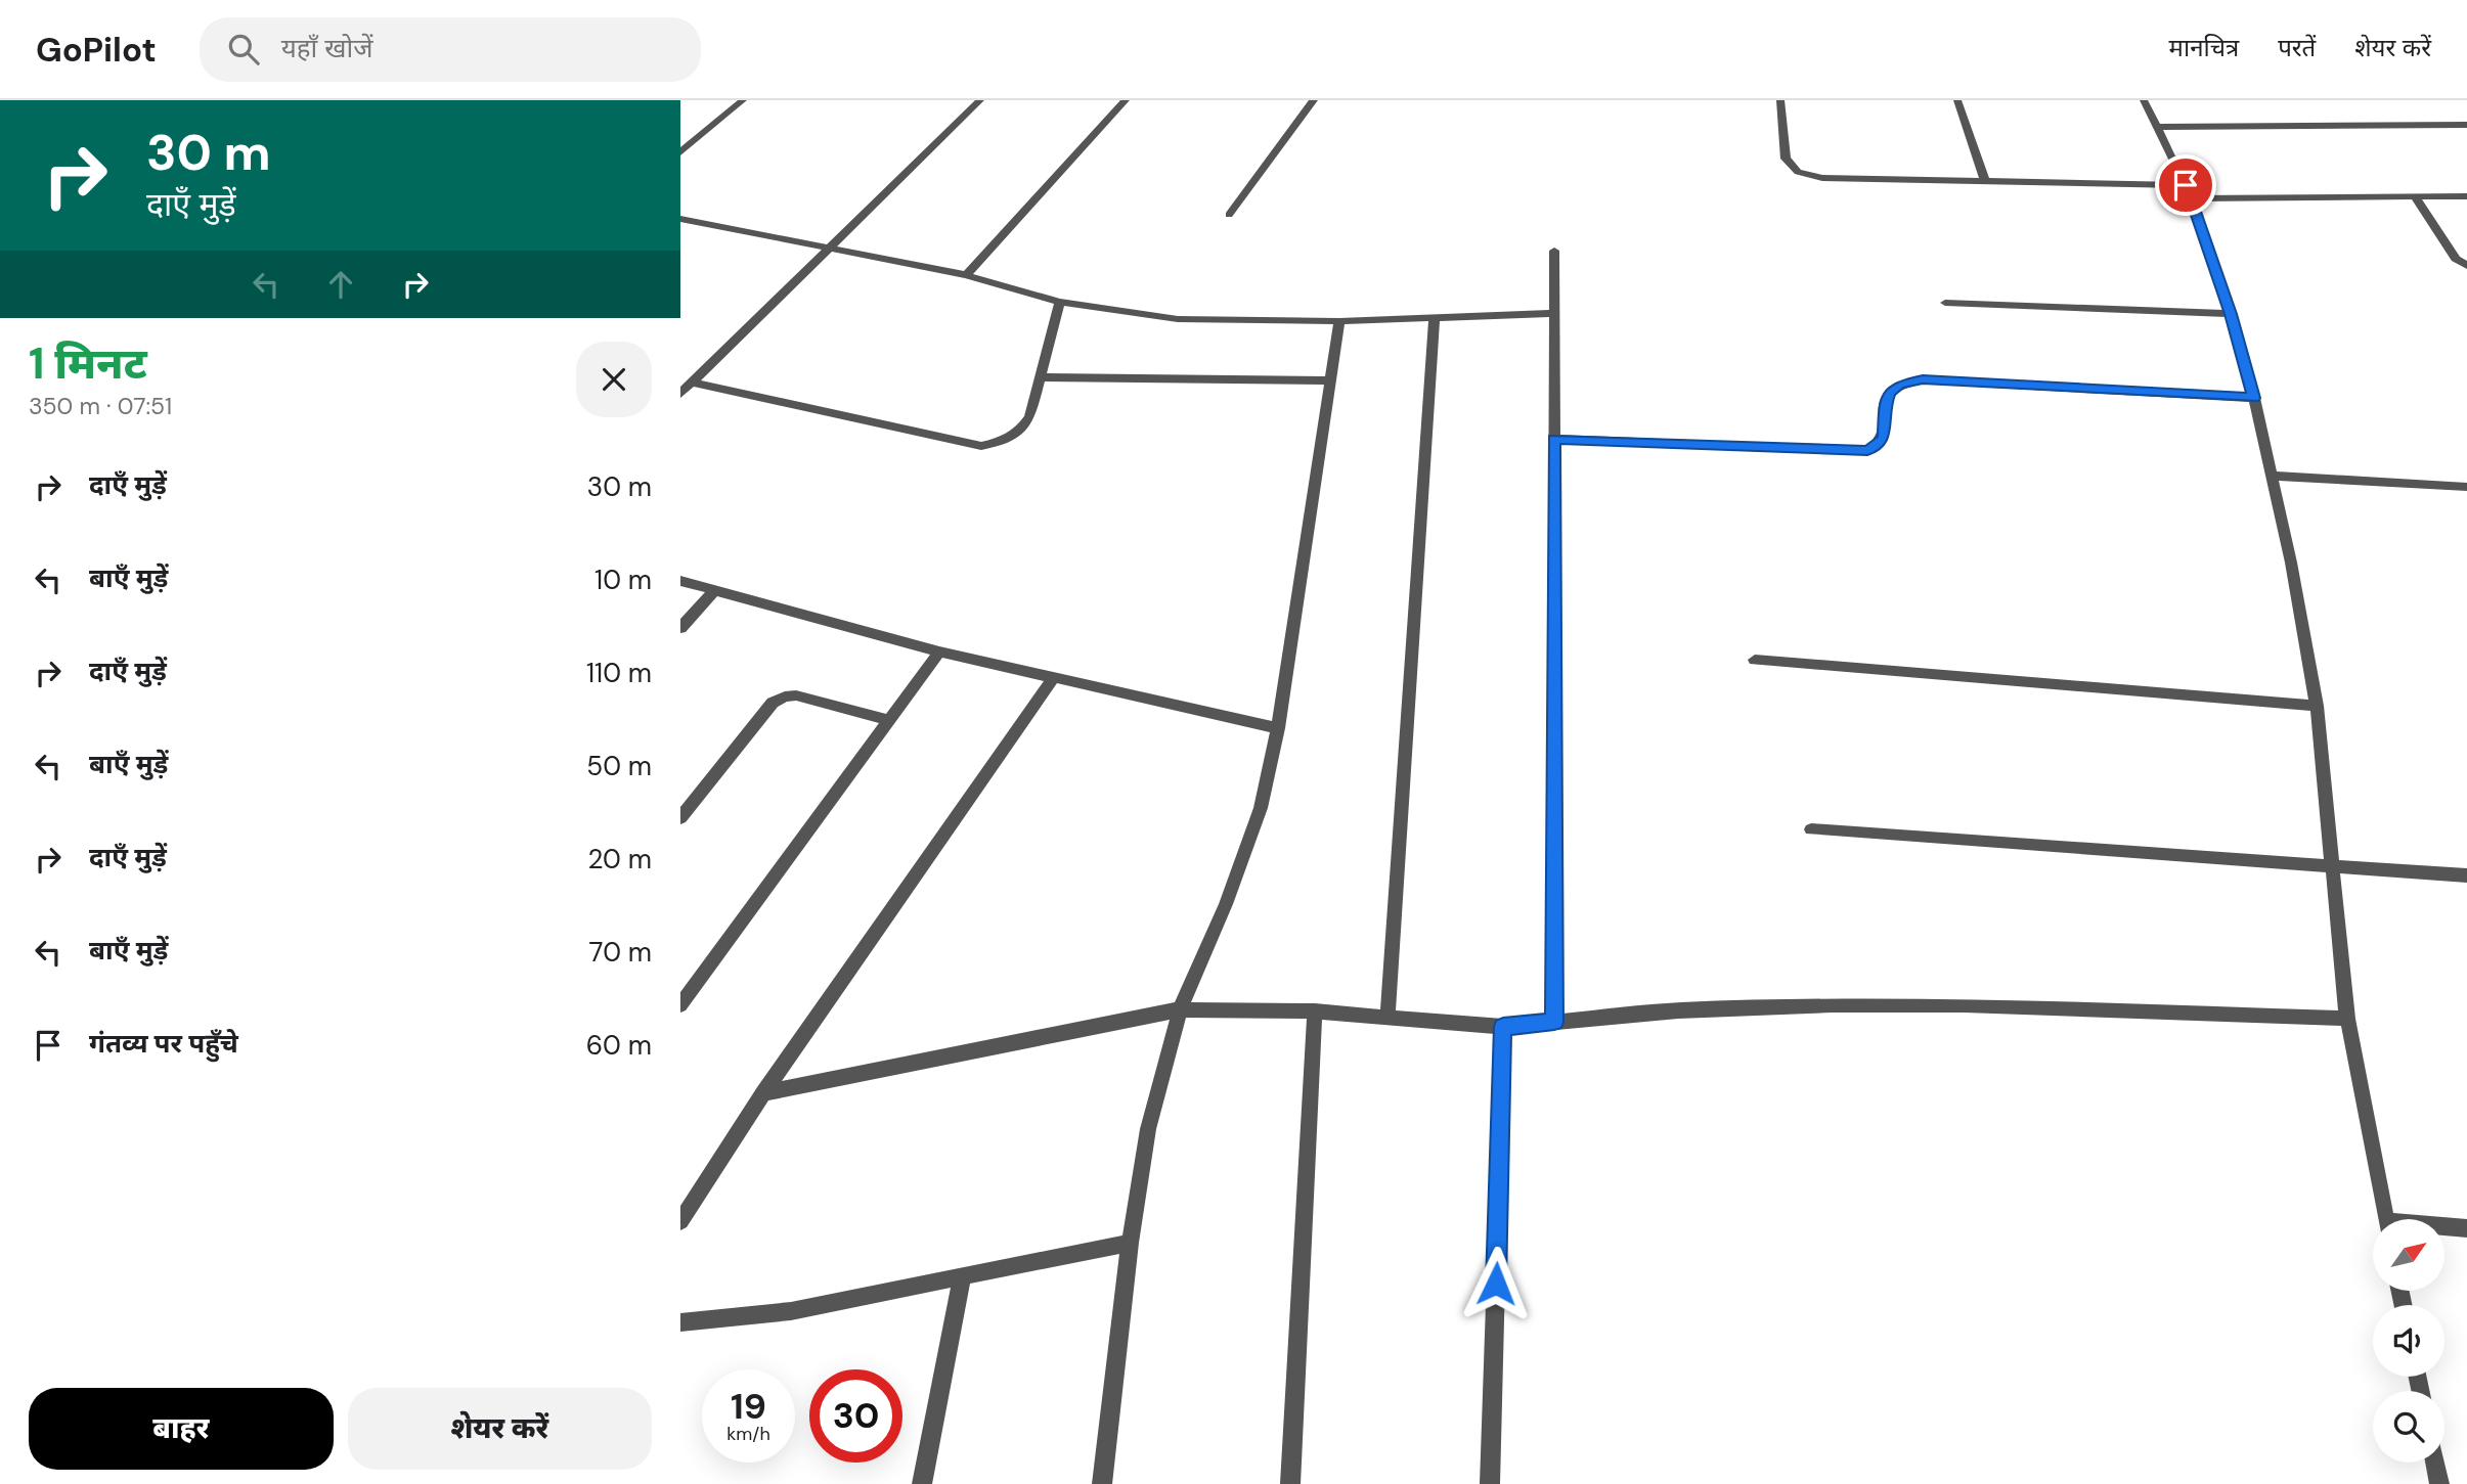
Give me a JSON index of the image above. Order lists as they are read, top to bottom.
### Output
{
  "north": "top right",
  "page": {
    "header": "GoPilot",
    "search": "यहाँ खोजें",
    "nav": ["मानचित्र", "परतें", "शेयर करें"],
    "turn": ["30 m", "दाएँ मुड़ें"],
    "heading": ["1 मिनट", "350 m · 07:51"],
    "list": [
      {
        "name": "दाएँ मुड़ें",
        "value": "30 m"
      },
      {
        "name": "बाएँ मुड़ें",
        "value": "10 m"
      },
      {
        "name": "दाएँ मुड़ें",
        "value": "110 m"
      },
      {
        "name": "बाएँ मुड़ें",
        "value": "50 m"
      },
      {
        "name": "दाएँ मुड़ें",
        "value": "20 m"
      },
      {
        "name": "बाएँ मुड़ें",
        "value": "70 m"
      },
      {
        "name": "गंतव्य पर पहुँचे",
        "value": "60 m"
      }
    ],
    "speed": "19 km/h",
    "limit": "30",
    "buttons": ["बाहर", "शेयर करें"]
  }
}
